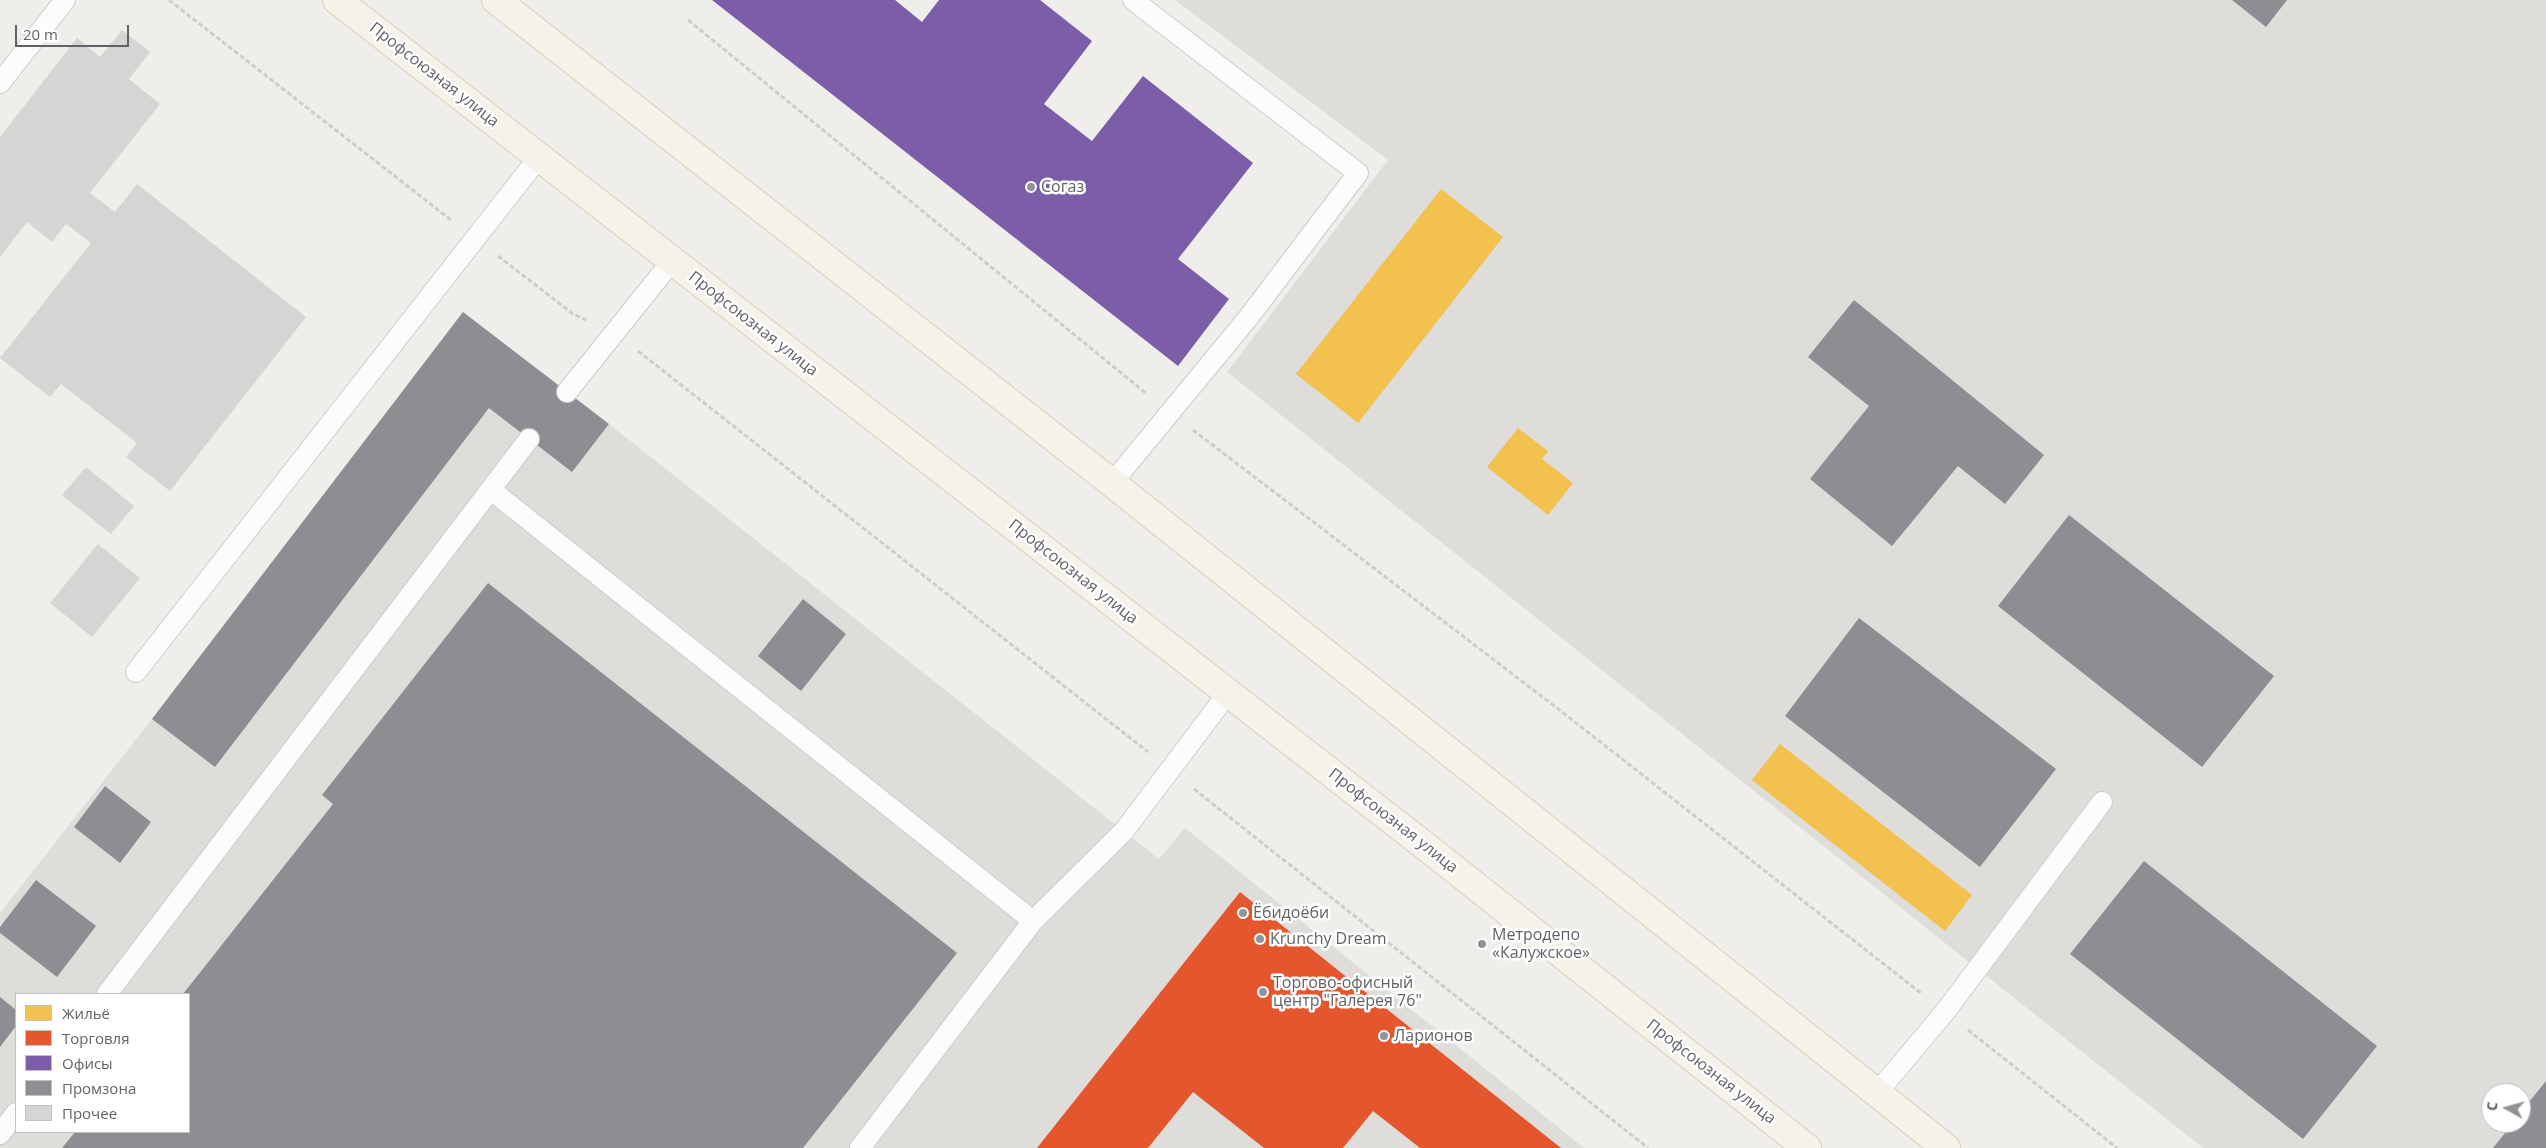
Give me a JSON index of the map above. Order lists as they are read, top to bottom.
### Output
{
  "streets": {
    "main road": ["Профсоюзная улица"]
  },
  "places": [
    "Согаз",
    "Ёбидоёби",
    "Krunchy Dream",
    "Метродепо «Калужское»",
    "Торгово-офисный центр \"Галерея 76\"",
    "Ларионов"
  ],
  "legend": [
    "Жильё",
    "Торговля",
    "Офисы",
    "Промзона",
    "Прочее"
  ],
  "scale_bar": "20 m",
  "north": "left"
}
